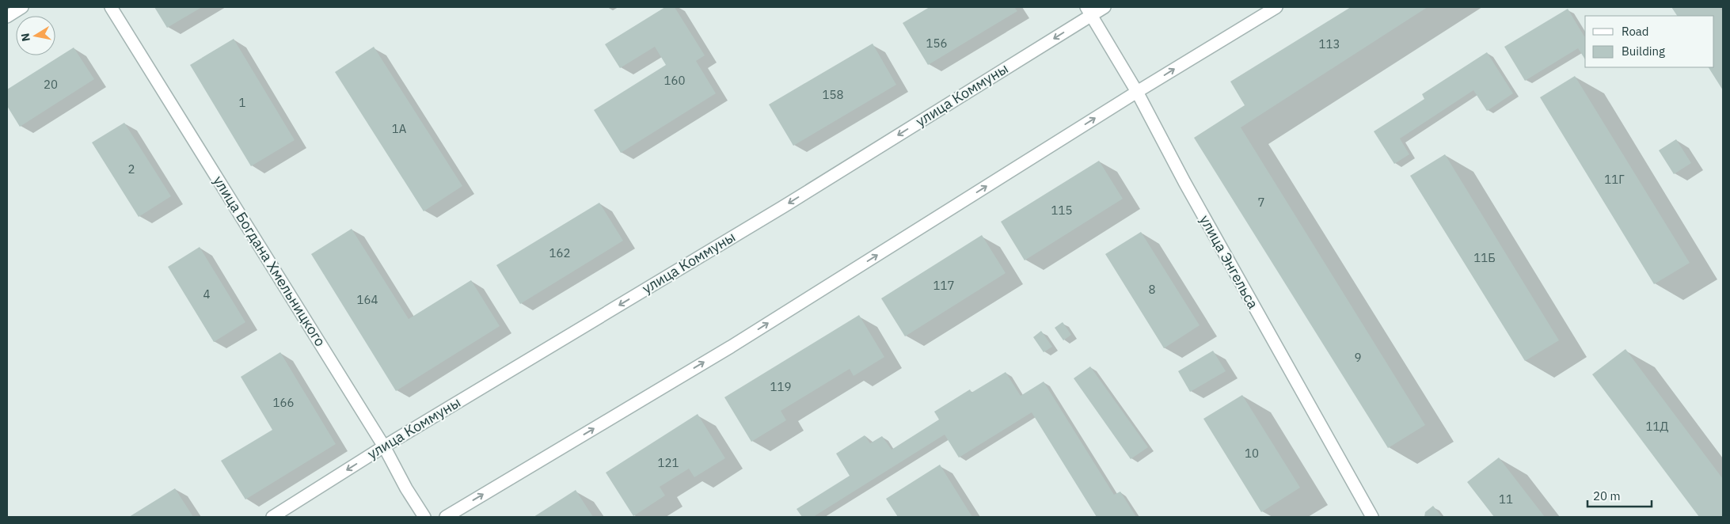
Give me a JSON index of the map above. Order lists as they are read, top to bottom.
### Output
{
  "streets": {
    "street": ["улица Коммуны", "улица Богдана Хмельницкого", "улица Энгельса"]
  },
  "crossings": [
    ["улица Коммуны", "улица Богдана Хмельницкого"],
    ["улица Коммуны", "улица Энгельса"]
  ],
  "house_numbers": [
    "156",
    "113",
    "160",
    "20",
    "158",
    "1",
    "1А",
    "2",
    "11Г",
    "7",
    "115",
    "162",
    "11Б",
    "117",
    "8",
    "4",
    "164",
    "9",
    "119",
    "166",
    "11Д",
    "10",
    "121",
    "11"
  ],
  "legend": ["Road", "Building"],
  "scale_bar": "20 m",
  "north": "left"
}
